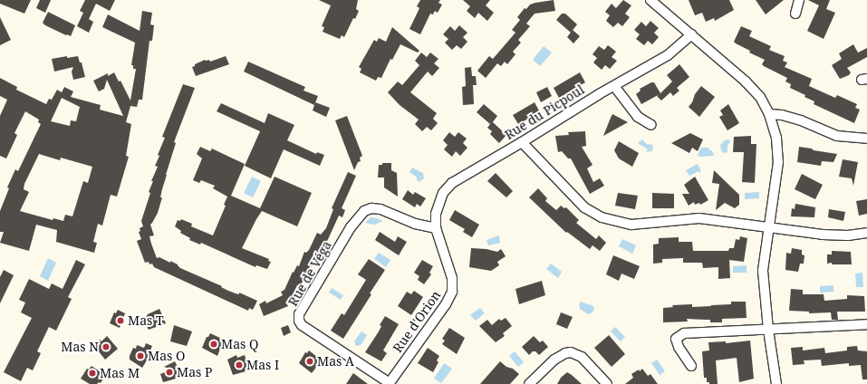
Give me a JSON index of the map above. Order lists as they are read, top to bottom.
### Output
{
  "streets": {
    "street": ["Rue du Picpoul", "Rue de Véga", "Rue d'Orion"]
  },
  "crossings": [
    ["Rue du Picpoul", "Rue de Véga"],
    ["Rue du Picpoul", "Rue d'Orion"],
    ["Rue de Véga", "Rue d'Orion"]
  ],
  "places": [
    "Mas T",
    "Mas Q",
    "Mas N",
    "Mas O",
    "Mas A",
    "Mas I",
    "Mas P",
    "Mas M"
  ]
}
